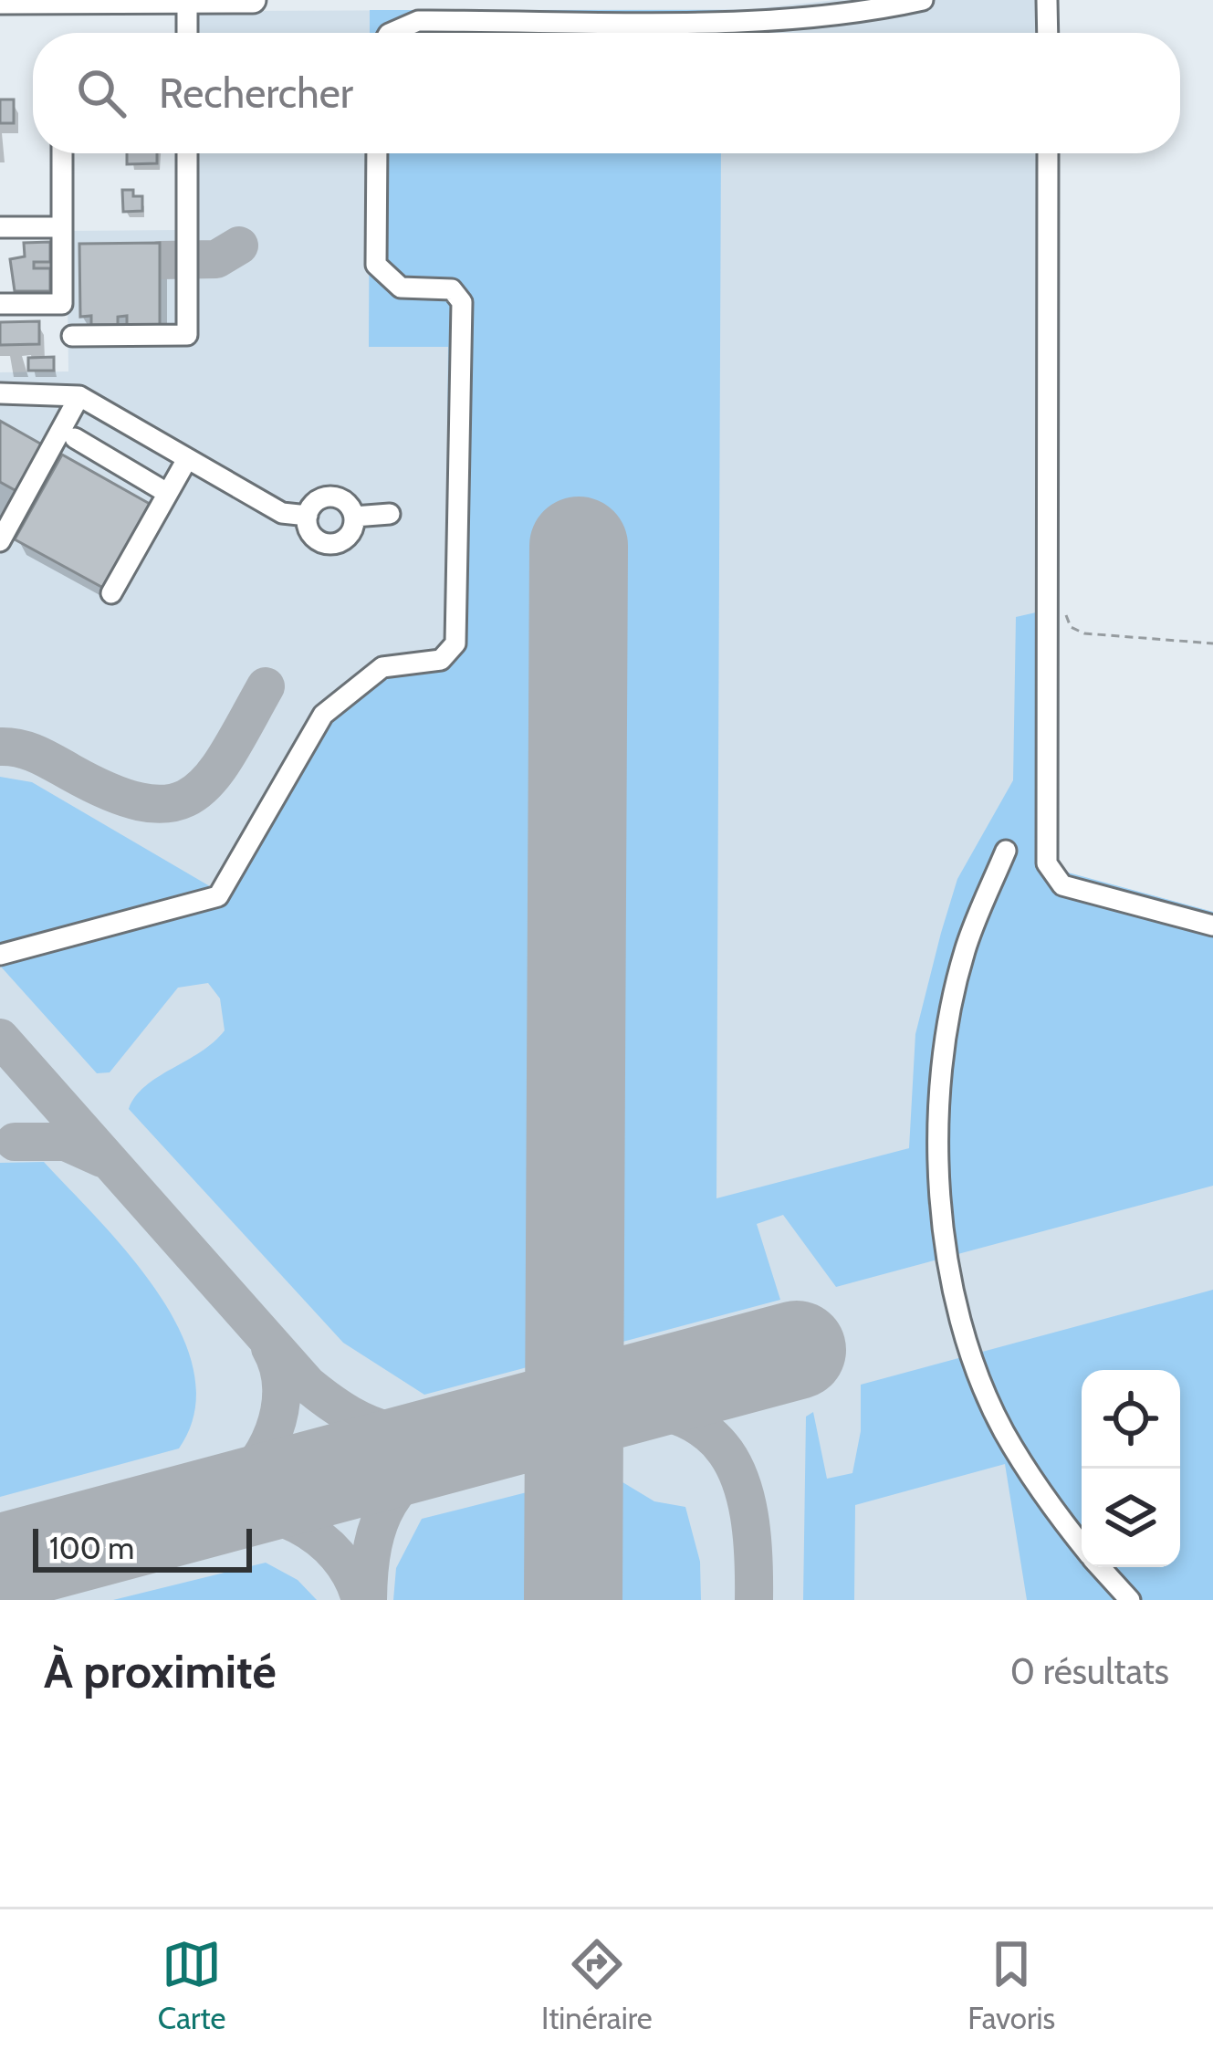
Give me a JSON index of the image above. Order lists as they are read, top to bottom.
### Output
{
  "scale_bar": "100 m",
  "page": {
    "search": "Rechercher",
    "scale": "100 m",
    "heading": ["À proximité", "0 résultats"],
    "nav": ["Carte", "Itinéraire", "Favoris"]
  }
}
